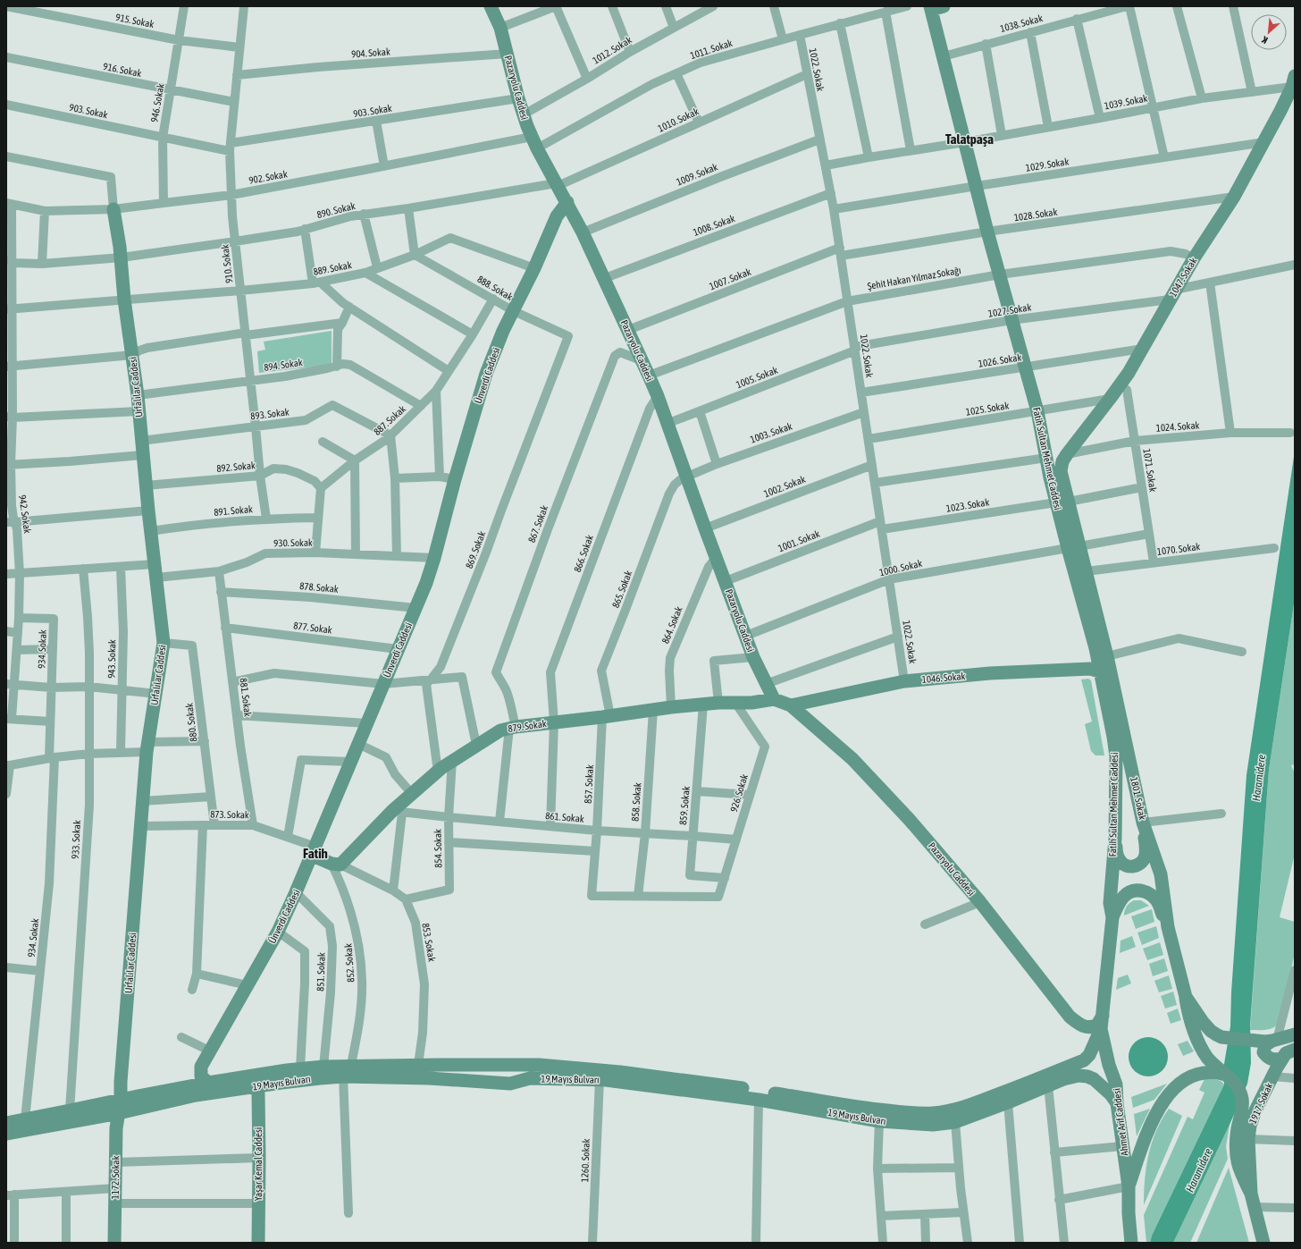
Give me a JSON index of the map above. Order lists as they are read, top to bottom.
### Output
{
  "streets": {
    "main road": [
      "Pazaryolu Caddesi",
      "1047. Sokak",
      "Ünverdi Caddesi",
      "Urfalılar Caddesi",
      "Fatih Sultan Mehmet Caddesi",
      "1046. Sokak",
      "879. Sokak",
      "1801. Sokak",
      "19 Mayıs Bulvarı",
      "1917. Sokak",
      "Ahmet Arif Caddesi",
      "Yaşar Kemal Caddesi",
      "1172. Sokak"
    ],
    "street": [
      "915. Sokak",
      "1038. Sokak",
      "1011. Sokak",
      "1012. Sokak",
      "904. Sokak",
      "916. Sokak",
      "1022. Sokak",
      "1039. Sokak",
      "946. Sokak",
      "903. Sokak",
      "1010. Sokak",
      "1029. Sokak",
      "1009. Sokak",
      "902. Sokak",
      "890. Sokak",
      "1028. Sokak",
      "1008. Sokak",
      "910. Sokak",
      "889. Sokak",
      "Şehit Hakan Yılmaz Sokağı",
      "1007. Sokak",
      "888. Sokak",
      "1027. Sokak",
      "1026. Sokak",
      "894. Sokak",
      "1005. Sokak",
      "1025. Sokak",
      "893. Sokak",
      "887. Sokak",
      "1024. Sokak",
      "1003. Sokak",
      "892. Sokak",
      "1071. Sokak",
      "1002. Sokak",
      "1023. Sokak",
      "891. Sokak",
      "942. Sokak",
      "867. Sokak",
      "1001. Sokak",
      "930. Sokak",
      "1070. Sokak",
      "869. Sokak",
      "866. Sokak",
      "1000. Sokak",
      "878. Sokak",
      "865. Sokak",
      "864. Sokak",
      "877. Sokak",
      "934. Sokak",
      "943. Sokak",
      "881. Sokak",
      "880. Sokak",
      "857. Sokak",
      "926. Sokak",
      "858. Sokak",
      "859. Sokak",
      "873. Sokak",
      "861. Sokak",
      "933. Sokak",
      "854. Sokak",
      "853. Sokak",
      "852. Sokak",
      "851. Sokak",
      "1260. Sokak"
    ]
  },
  "crossings": [
    ["915. Sokak", "946. Sokak"],
    ["915. Sokak", "910. Sokak"],
    ["1038. Sokak", "Fatih Sultan Mehmet Caddesi"],
    ["1011. Sokak", "1022. Sokak"],
    ["1011. Sokak", "Pazaryolu Caddesi"],
    ["1011. Sokak", "902. Sokak"],
    ["1012. Sokak", "Pazaryolu Caddesi"],
    ["904. Sokak", "Pazaryolu Caddesi"],
    ["904. Sokak", "910. Sokak"],
    ["916. Sokak", "946. Sokak"],
    ["916. Sokak", "910. Sokak"],
    ["1022. Sokak", "1039. Sokak"],
    ["1022. Sokak", "1010. Sokak"],
    ["1022. Sokak", "1029. Sokak"],
    ["1022. Sokak", "1009. Sokak"],
    ["1022. Sokak", "1028. Sokak"],
    ["1022. Sokak", "1008. Sokak"],
    ["1022. Sokak", "Şehit Hakan Yılmaz Sokağı"],
    ["1022. Sokak", "1007. Sokak"],
    ["1022. Sokak", "1027. Sokak"],
    ["1022. Sokak", "1026. Sokak"],
    ["1022. Sokak", "1005. Sokak"],
    ["1022. Sokak", "1025. Sokak"],
    ["1022. Sokak", "1003. Sokak"],
    ["1022. Sokak", "1002. Sokak"],
    ["1022. Sokak", "1023. Sokak"],
    ["1022. Sokak", "1001. Sokak"],
    ["1022. Sokak", "1000. Sokak"],
    ["1022. Sokak", "1046. Sokak"],
    ["Pazaryolu Caddesi", "903. Sokak"],
    ["Pazaryolu Caddesi", "1010. Sokak"],
    ["Pazaryolu Caddesi", "1009. Sokak"],
    ["Pazaryolu Caddesi", "902. Sokak"],
    ["Pazaryolu Caddesi", "890. Sokak"],
    ["Pazaryolu Caddesi", "1008. Sokak"],
    ["Pazaryolu Caddesi", "Şehit Hakan Yılmaz Sokağı"],
    ["Pazaryolu Caddesi", "1007. Sokak"],
    ["Pazaryolu Caddesi", "Ünverdi Caddesi"],
    ["Pazaryolu Caddesi", "1005. Sokak"],
    ["Pazaryolu Caddesi", "1003. Sokak"],
    ["Pazaryolu Caddesi", "1002. Sokak"],
    ["Pazaryolu Caddesi", "867. Sokak"],
    ["Pazaryolu Caddesi", "1001. Sokak"],
    ["Pazaryolu Caddesi", "866. Sokak"],
    ["Pazaryolu Caddesi", "1000. Sokak"],
    ["Pazaryolu Caddesi", "865. Sokak"],
    ["Pazaryolu Caddesi", "864. Sokak"],
    ["Pazaryolu Caddesi", "1046. Sokak"],
    ["Pazaryolu Caddesi", "879. Sokak"],
    ["Pazaryolu Caddesi", "19 Mayıs Bulvarı"],
    ["Pazaryolu Caddesi", "Ahmet Arif Caddesi"],
    ["1039. Sokak", "1047. Sokak"],
    ["1039. Sokak", "Fatih Sultan Mehmet Caddesi"],
    ["946. Sokak", "903. Sokak"],
    ["946. Sokak", "902. Sokak"],
    ["903. Sokak", "910. Sokak"],
    ["1010. Sokak", "890. Sokak"],
    ["1029. Sokak", "1047. Sokak"],
    ["1029. Sokak", "Fatih Sultan Mehmet Caddesi"],
    ["902. Sokak", "910. Sokak"],
    ["902. Sokak", "Urfalılar Caddesi"],
    ["902. Sokak", "942. Sokak"],
    ["890. Sokak", "910. Sokak"],
    ["890. Sokak", "Urfalılar Caddesi"],
    ["890. Sokak", "942. Sokak"],
    ["1028. Sokak", "1047. Sokak"],
    ["1028. Sokak", "1007. Sokak"],
    ["1028. Sokak", "Fatih Sultan Mehmet Caddesi"],
    ["910. Sokak", "889. Sokak"],
    ["910. Sokak", "894. Sokak"],
    ["910. Sokak", "893. Sokak"],
    ["910. Sokak", "892. Sokak"],
    ["910. Sokak", "891. Sokak"],
    ["889. Sokak", "888. Sokak"],
    ["889. Sokak", "Ünverdi Caddesi"],
    ["889. Sokak", "Urfalılar Caddesi"],
    ["889. Sokak", "942. Sokak"],
    ["1047. Sokak", "Şehit Hakan Yılmaz Sokağı"],
    ["1047. Sokak", "1027. Sokak"],
    ["1047. Sokak", "1026. Sokak"],
    ["1047. Sokak", "1025. Sokak"],
    ["1047. Sokak", "1024. Sokak"],
    ["1047. Sokak", "Fatih Sultan Mehmet Caddesi"],
    ["1047. Sokak", "1071. Sokak"],
    ["Şehit Hakan Yılmaz Sokağı", "Fatih Sultan Mehmet Caddesi"],
    ["888. Sokak", "Ünverdi Caddesi"],
    ["888. Sokak", "887. Sokak"],
    ["888. Sokak", "869. Sokak"],
    ["1027. Sokak", "1005. Sokak"],
    ["1027. Sokak", "Fatih Sultan Mehmet Caddesi"],
    ["1026. Sokak", "Fatih Sultan Mehmet Caddesi"],
    ["894. Sokak", "Urfalılar Caddesi"],
    ["894. Sokak", "887. Sokak"],
    ["Ünverdi Caddesi", "930. Sokak"],
    ["Ünverdi Caddesi", "878. Sokak"],
    ["Ünverdi Caddesi", "877. Sokak"],
    ["Ünverdi Caddesi", "873. Sokak"],
    ["Ünverdi Caddesi", "851. Sokak"],
    ["Ünverdi Caddesi", "19 Mayıs Bulvarı"],
    ["Urfalılar Caddesi", "893. Sokak"],
    ["Urfalılar Caddesi", "892. Sokak"],
    ["Urfalılar Caddesi", "891. Sokak"],
    ["Urfalılar Caddesi", "930. Sokak"],
    ["Urfalılar Caddesi", "880. Sokak"],
    ["Urfalılar Caddesi", "873. Sokak"],
    ["Urfalılar Caddesi", "19 Mayıs Bulvarı"],
    ["Urfalılar Caddesi", "1172. Sokak"],
    ["1025. Sokak", "Fatih Sultan Mehmet Caddesi"],
    ["893. Sokak", "887. Sokak"],
    ["887. Sokak", "892. Sokak"],
    ["1024. Sokak", "1071. Sokak"],
    ["1003. Sokak", "865. Sokak"],
    ["Fatih Sultan Mehmet Caddesi", "1023. Sokak"],
    ["Fatih Sultan Mehmet Caddesi", "1070. Sokak"],
    ["Fatih Sultan Mehmet Caddesi", "1000. Sokak"],
    ["Fatih Sultan Mehmet Caddesi", "1046. Sokak"],
    ["Fatih Sultan Mehmet Caddesi", "1801. Sokak"],
    ["Fatih Sultan Mehmet Caddesi", "Ahmet Arif Caddesi"],
    ["1071. Sokak", "1023. Sokak"],
    ["1071. Sokak", "1070. Sokak"],
    ["1071. Sokak", "1000. Sokak"],
    ["1023. Sokak", "1001. Sokak"],
    ["942. Sokak", "930. Sokak"],
    ["942. Sokak", "934. Sokak"],
    ["867. Sokak", "879. Sokak"],
    ["930. Sokak", "943. Sokak"],
    ["930. Sokak", "881. Sokak"],
    ["930. Sokak", "933. Sokak"],
    ["869. Sokak", "879. Sokak"],
    ["866. Sokak", "879. Sokak"],
    ["866. Sokak", "861. Sokak"],
    ["878. Sokak", "881. Sokak"],
    ["865. Sokak", "879. Sokak"],
    ["865. Sokak", "857. Sokak"],
    ["864. Sokak", "879. Sokak"],
    ["877. Sokak", "881. Sokak"],
    ["934. Sokak", "19 Mayıs Bulvarı"],
    ["1046. Sokak", "879. Sokak"],
    ["1046. Sokak", "1801. Sokak"],
    ["881. Sokak", "873. Sokak"],
    ["880. Sokak", "873. Sokak"],
    ["879. Sokak", "857. Sokak"],
    ["879. Sokak", "926. Sokak"],
    ["879. Sokak", "858. Sokak"],
    ["879. Sokak", "859. Sokak"],
    ["879. Sokak", "861. Sokak"],
    ["879. Sokak", "854. Sokak"],
    ["879. Sokak", "852. Sokak"],
    ["857. Sokak", "926. Sokak"],
    ["857. Sokak", "858. Sokak"],
    ["857. Sokak", "861. Sokak"],
    ["926. Sokak", "858. Sokak"],
    ["926. Sokak", "859. Sokak"],
    ["926. Sokak", "861. Sokak"],
    ["858. Sokak", "861. Sokak"],
    ["859. Sokak", "861. Sokak"],
    ["861. Sokak", "854. Sokak"],
    ["933. Sokak", "19 Mayıs Bulvarı"],
    ["854. Sokak", "853. Sokak"],
    ["853. Sokak", "19 Mayıs Bulvarı"],
    ["852. Sokak", "19 Mayıs Bulvarı"],
    ["851. Sokak", "19 Mayıs Bulvarı"],
    ["19 Mayıs Bulvarı", "Ahmet Arif Caddesi"],
    ["19 Mayıs Bulvarı", "1260. Sokak"],
    ["19 Mayıs Bulvarı", "Yaşar Kemal Caddesi"],
    ["19 Mayıs Bulvarı", "1172. Sokak"]
  ],
  "districts": ["Talatpaşa", "Fatih"],
  "water": ["Haramidere"],
  "north": "bottom left"
}
